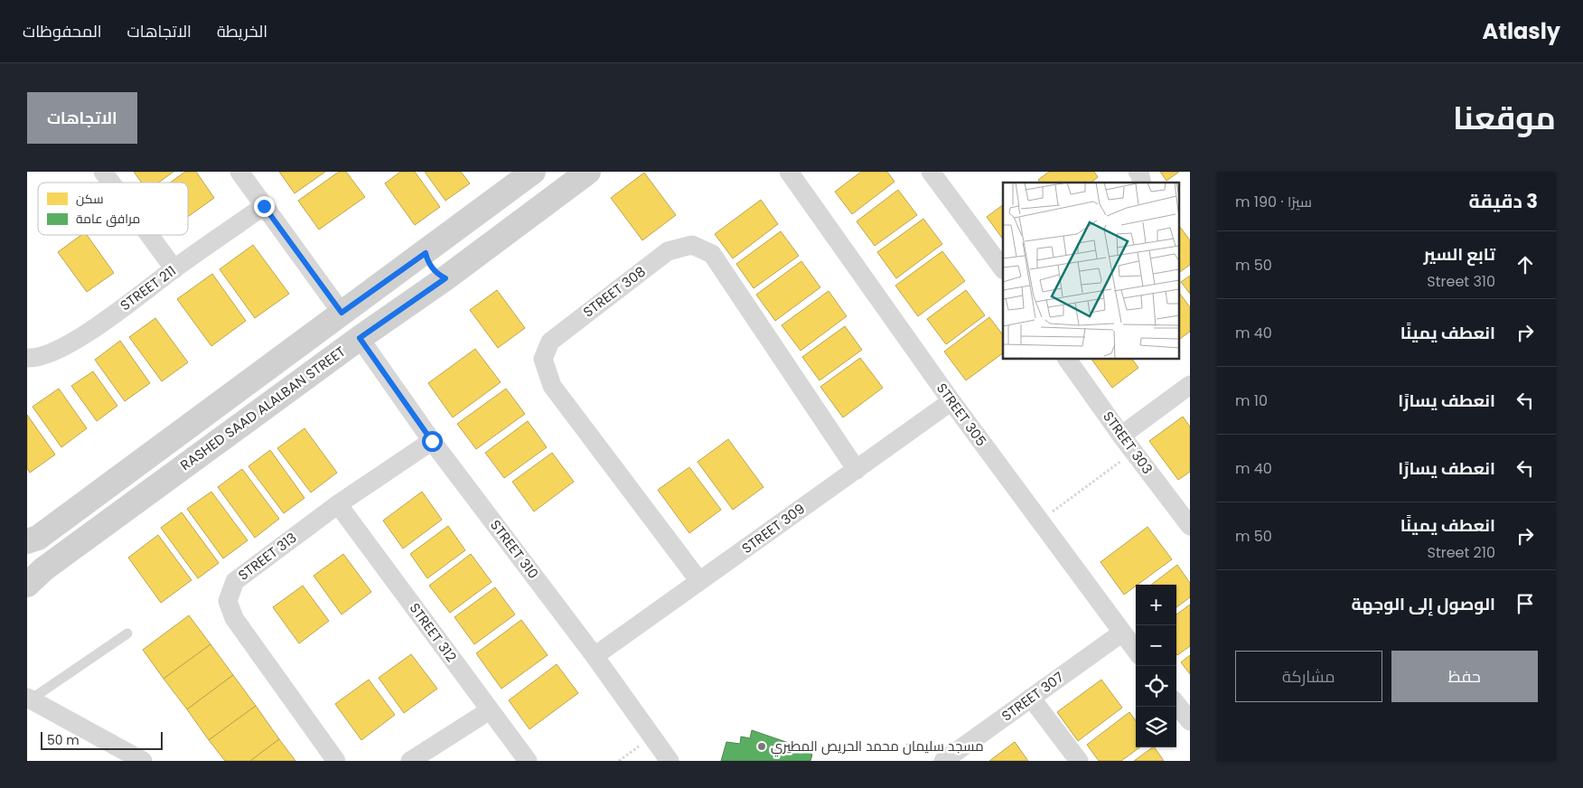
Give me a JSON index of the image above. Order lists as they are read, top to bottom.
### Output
{
  "streets": {
    "main road": ["RASHED SAAD ALALBAN STREET"],
    "street": [
      "STREET 211",
      "STREET 308",
      "STREET 305",
      "STREET 303",
      "STREET 309",
      "STREET 310",
      "STREET 313",
      "STREET 312",
      "STREET 307"
    ]
  },
  "crossings": [
    ["STREET 308", "STREET 309"],
    ["RASHED SAAD ALALBAN STREET", "STREET 310"],
    ["STREET 305", "STREET 309"],
    ["STREET 305", "STREET 307"],
    ["STREET 309", "STREET 310"],
    ["STREET 310", "STREET 313"],
    ["STREET 313", "STREET 312"]
  ],
  "places": ["مسجد سليمان محمد الحريص المطيري"],
  "legend": ["سكن", "مرافق عامة"],
  "scale_bar": "50 m",
  "page": {
    "header": "Atlasly",
    "nav": ["الخريطة", "الاتجاهات", "المحفوظات"],
    "title": "موقعنا",
    "buttons": [
      "الاتجاهات",
      ["حفظ", "مشاركة"]
    ],
    "heading": ["3 دقيقة", "سيرًا · 190 m"],
    "list": [
      ["تابع السير", "Street 310", "50 m"],
      ["انعطف يمينًا", "40 m"],
      ["انعطف يسارًا", "10 m"],
      ["انعطف يسارًا", "40 m"],
      ["انعطف يمينًا", "Street 210", "50 m"],
      "الوصول إلى الوجهة"
    ],
    "map_buttons": ["+", "−"],
    "scale": "50 m"
  }
}
